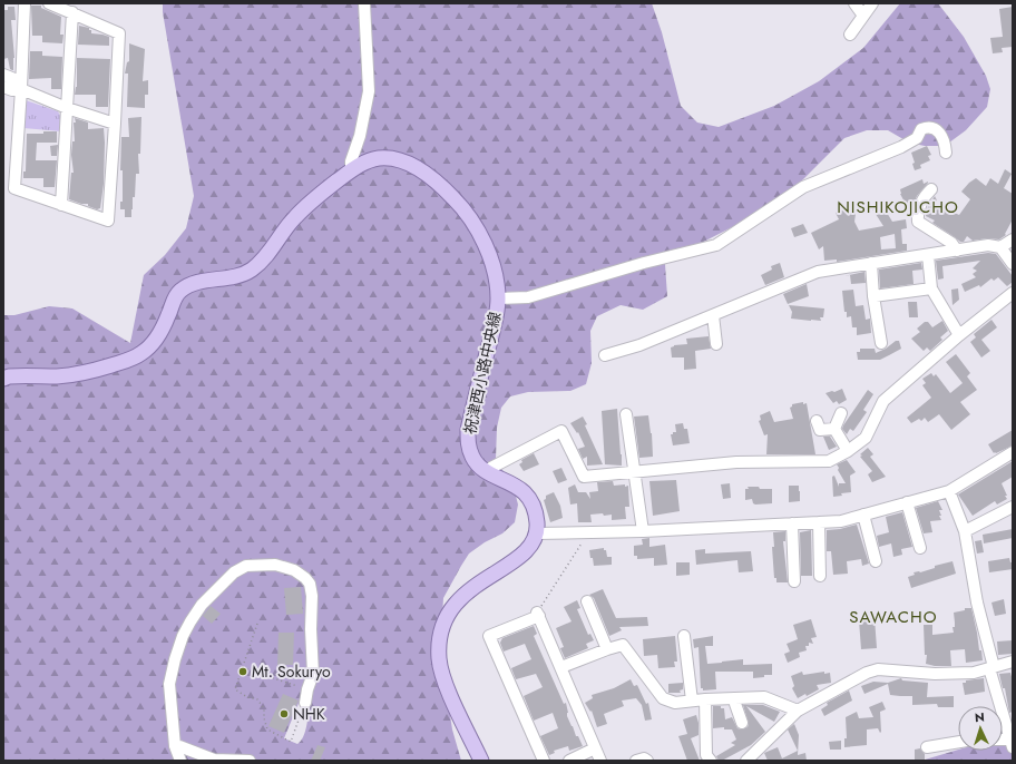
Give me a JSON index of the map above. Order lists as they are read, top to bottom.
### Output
{
  "streets": {
    "main road": ["祝津西小路中央線"]
  },
  "districts": ["NISHIKOJICHO", "SAWACHO"],
  "places": ["Mt. Sokuryo", "NHK"],
  "north": "top"
}
